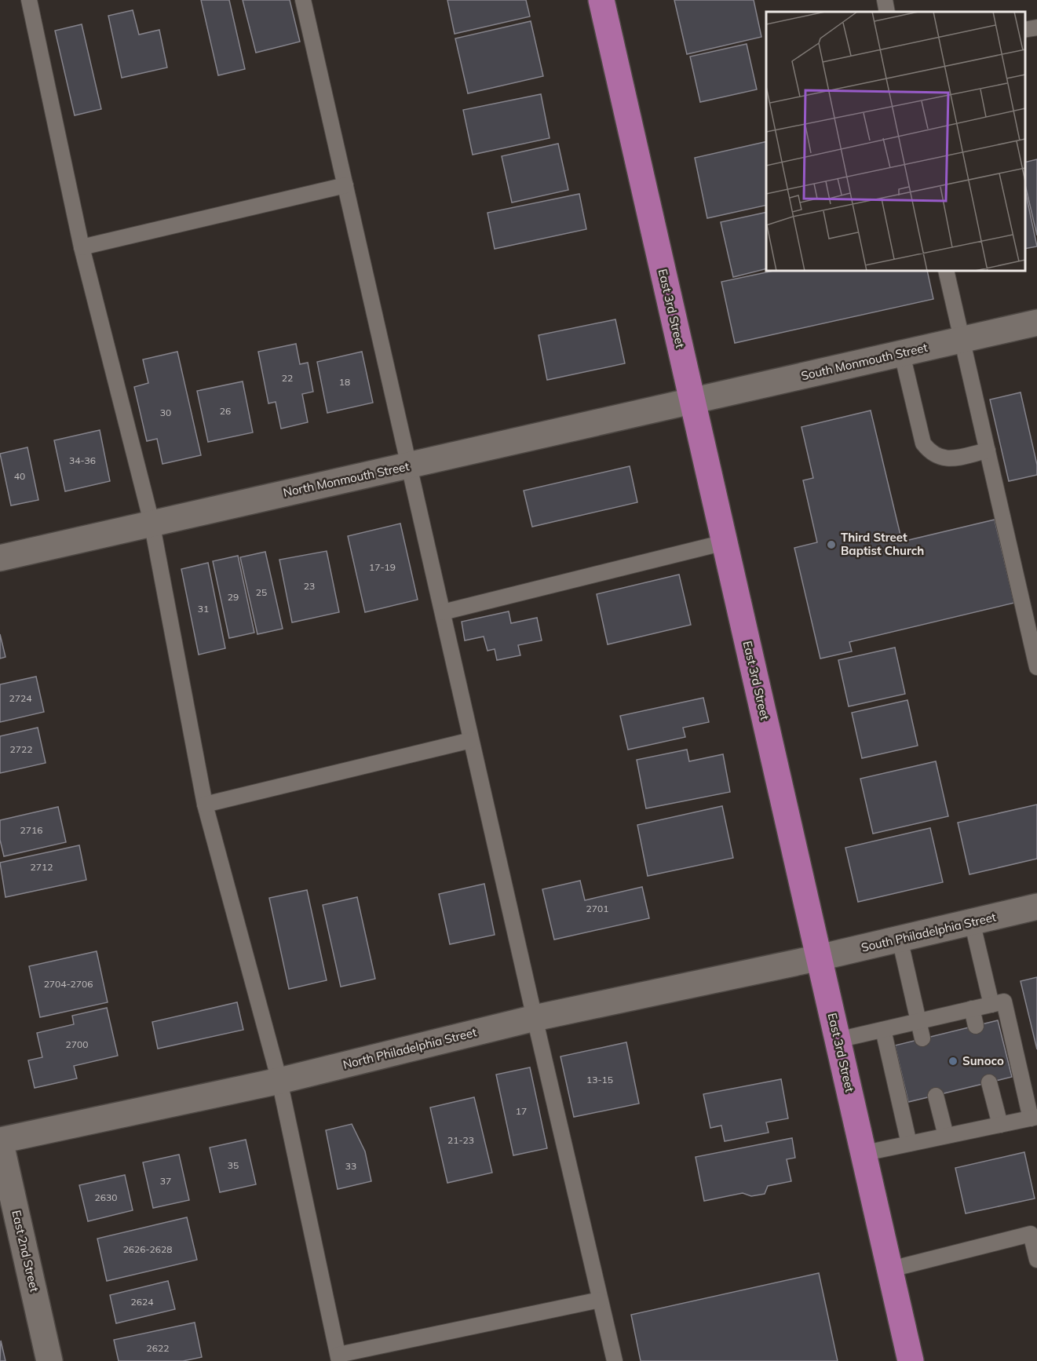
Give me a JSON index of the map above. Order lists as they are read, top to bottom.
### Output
{
  "streets": {
    "main road": ["East 3rd Street"],
    "street": [
      "South Monmouth Street",
      "North Monmouth Street",
      "South Philadelphia Street",
      "North Philadelphia Street",
      "East 2nd Street"
    ]
  },
  "crossings": [
    ["East 3rd Street", "South Monmouth Street"],
    ["East 3rd Street", "North Monmouth Street"],
    ["East 3rd Street", "South Philadelphia Street"],
    ["East 3rd Street", "North Philadelphia Street"],
    ["South Monmouth Street", "North Monmouth Street"],
    ["South Philadelphia Street", "North Philadelphia Street"],
    ["North Philadelphia Street", "East 2nd Street"]
  ],
  "places": ["Third Street Baptist Church", "Sunoco"],
  "house_numbers": [
    "22",
    "18",
    "26",
    "30",
    "34-36",
    "40",
    "17-19",
    "23",
    "25",
    "29",
    "31",
    "2724",
    "2722",
    "2716",
    "2712",
    "2701",
    "2704-2706",
    "2700",
    "13-15",
    "17",
    "21-23",
    "35",
    "33",
    "37",
    "2630",
    "2626-2628",
    "2624",
    "2622"
  ]
}
